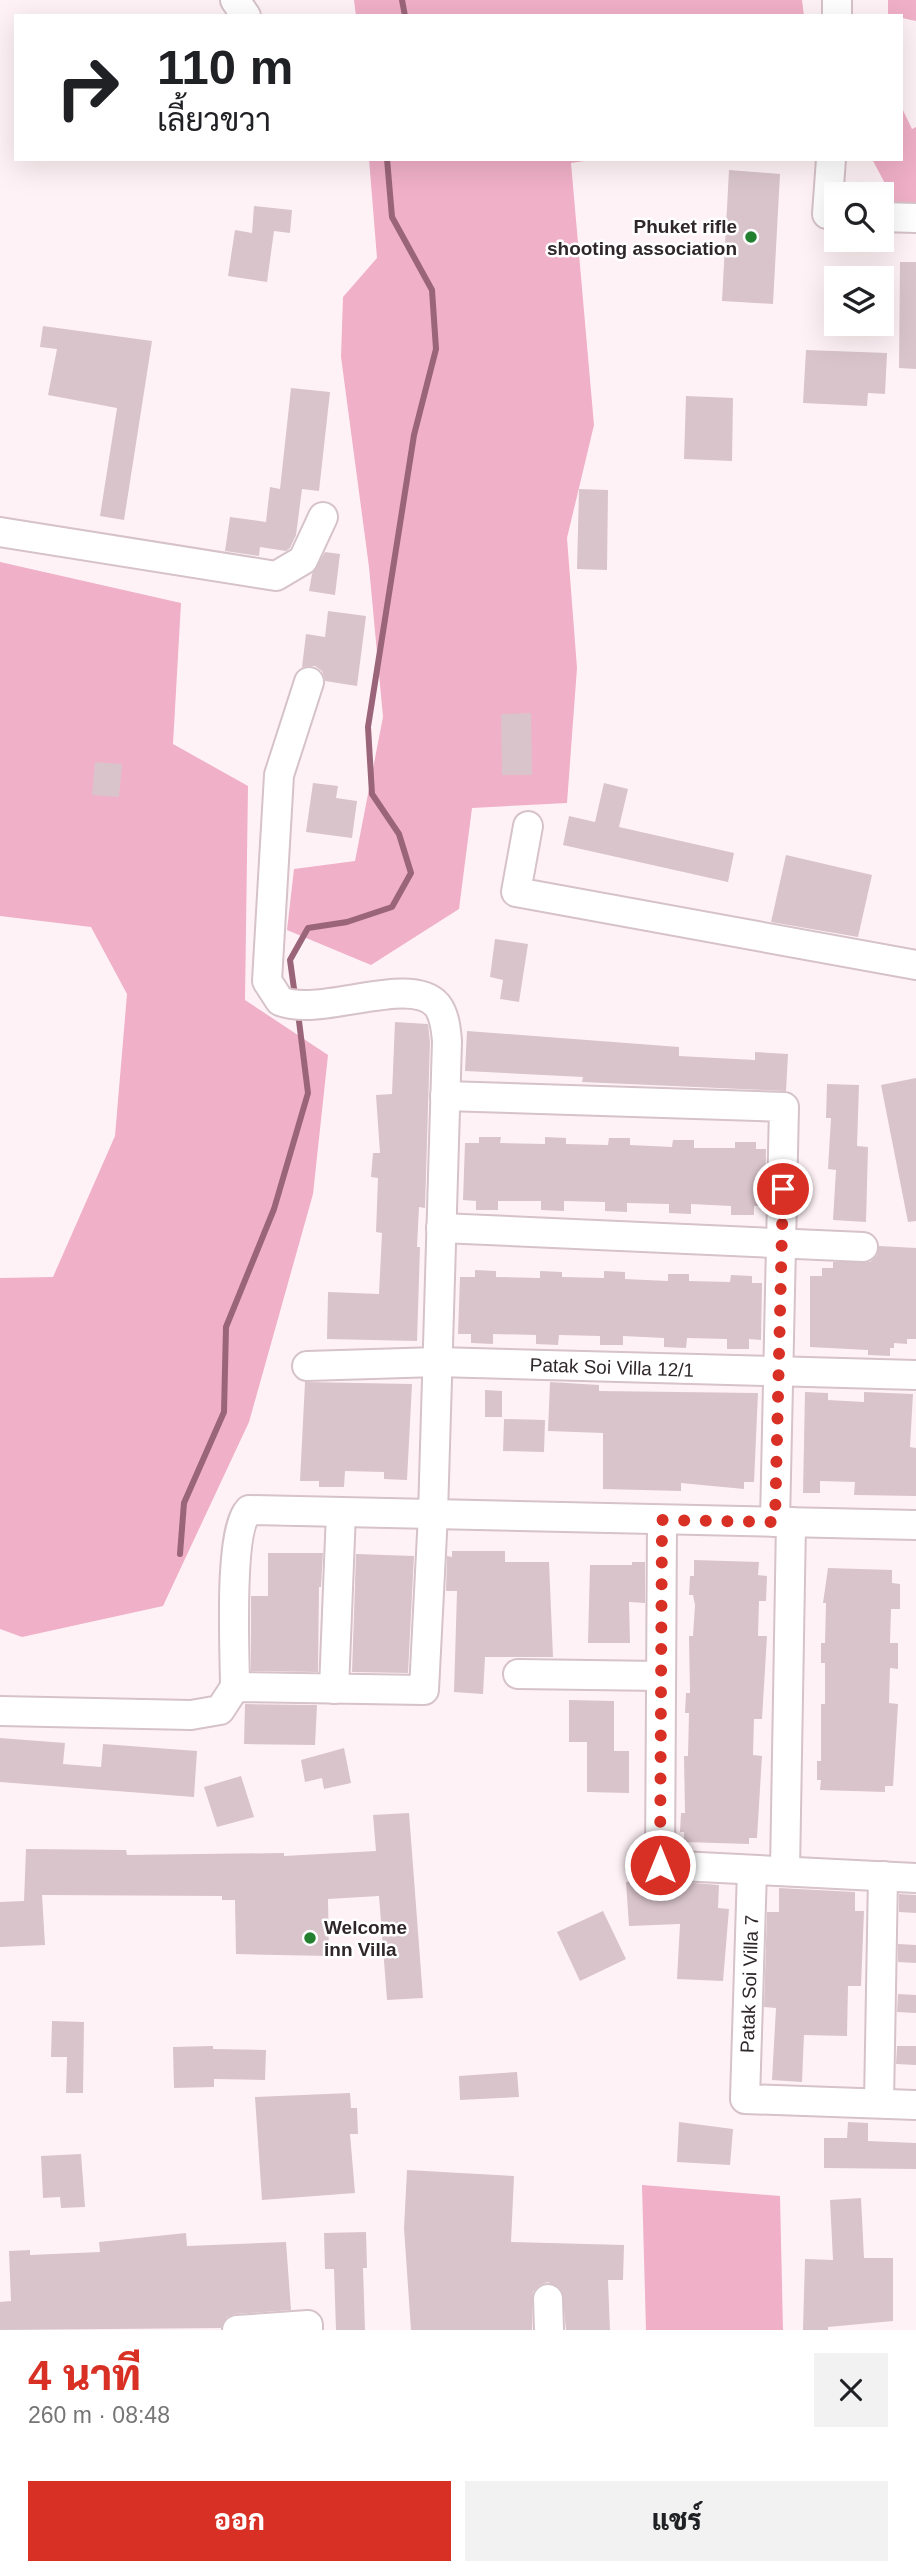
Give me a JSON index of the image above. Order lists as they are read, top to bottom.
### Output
{
  "streets": {
    "street": ["Patak Soi Villa 12/1", "Patak Soi Villa 7"]
  },
  "places": ["Phuket rifle shooting association", "Welcome inn Villa"],
  "page": {
    "turn": ["110 m", "เลี้ยวขวา"],
    "heading": ["4 นาที", "260 m · 08:48"],
    "buttons": ["ออก", "แชร์"]
  }
}
